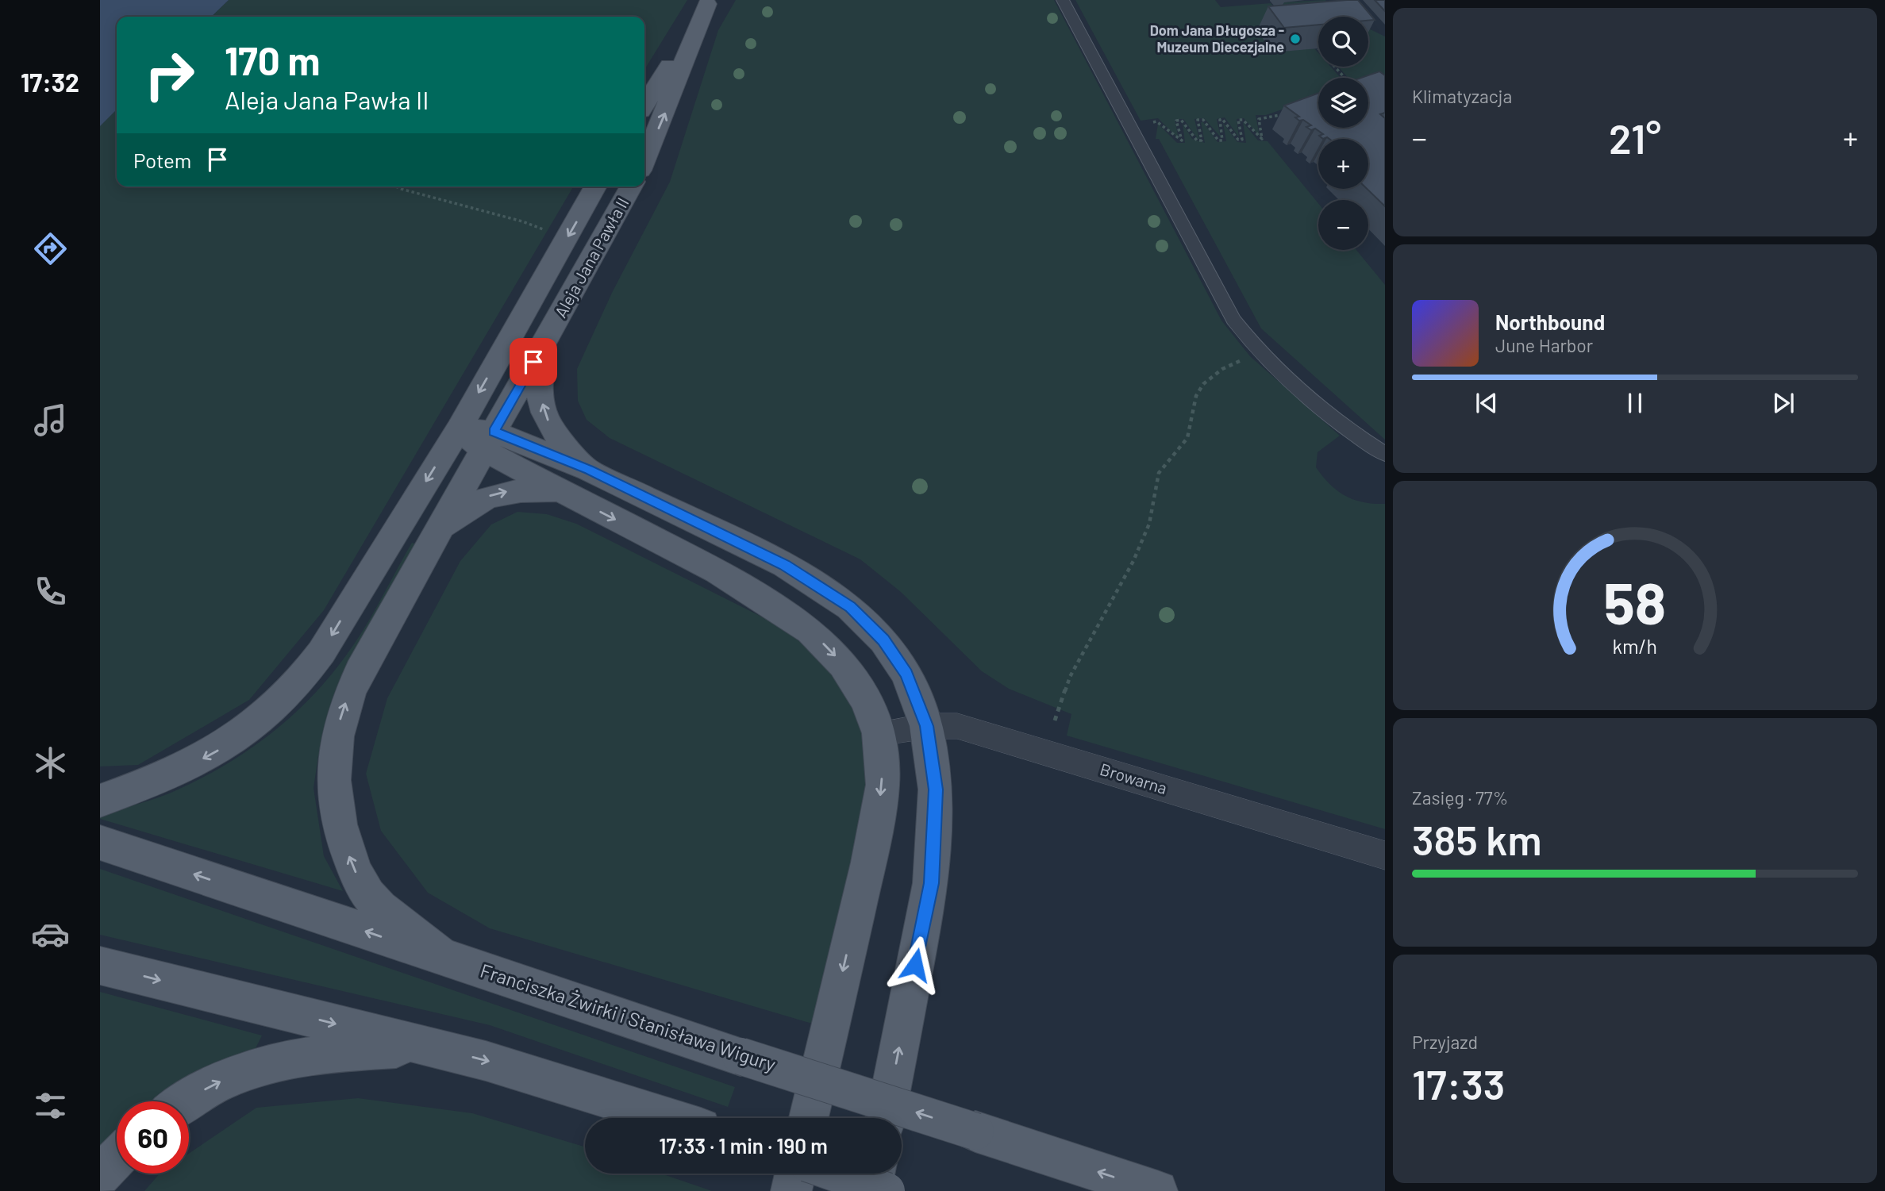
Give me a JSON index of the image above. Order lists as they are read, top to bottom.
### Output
{
  "streets": {
    "main road": ["Aleja Jana Pawła II", "Franciszka Żwirki i Stanisława Wigury"],
    "street": ["Browarna"]
  },
  "crossings": [
    ["Aleja Jana Pawła II", "Franciszka Żwirki i Stanisława Wigury"]
  ],
  "places": ["Dom Jana Długosza - Muzeum Diecezjalne"],
  "page": {
    "tabs": "17:32",
    "tile": [
      "Klimatyzacja",
      ["Zasięg · 77%", "385 km"],
      ["Przyjazd", "17:33"]
    ],
    "map_buttons": ["+", "−"],
    "turn": ["170 m", "Aleja Jana Pawła II"],
    "heat": ["−", "21°", "+"],
    "then": "Potem",
    "song": ["Northbound", "June Harbor"],
    "limit": "60",
    "trip": "17:33 · 1 min · 190 m",
    "gauge": ["58", "km/h"]
  }
}
